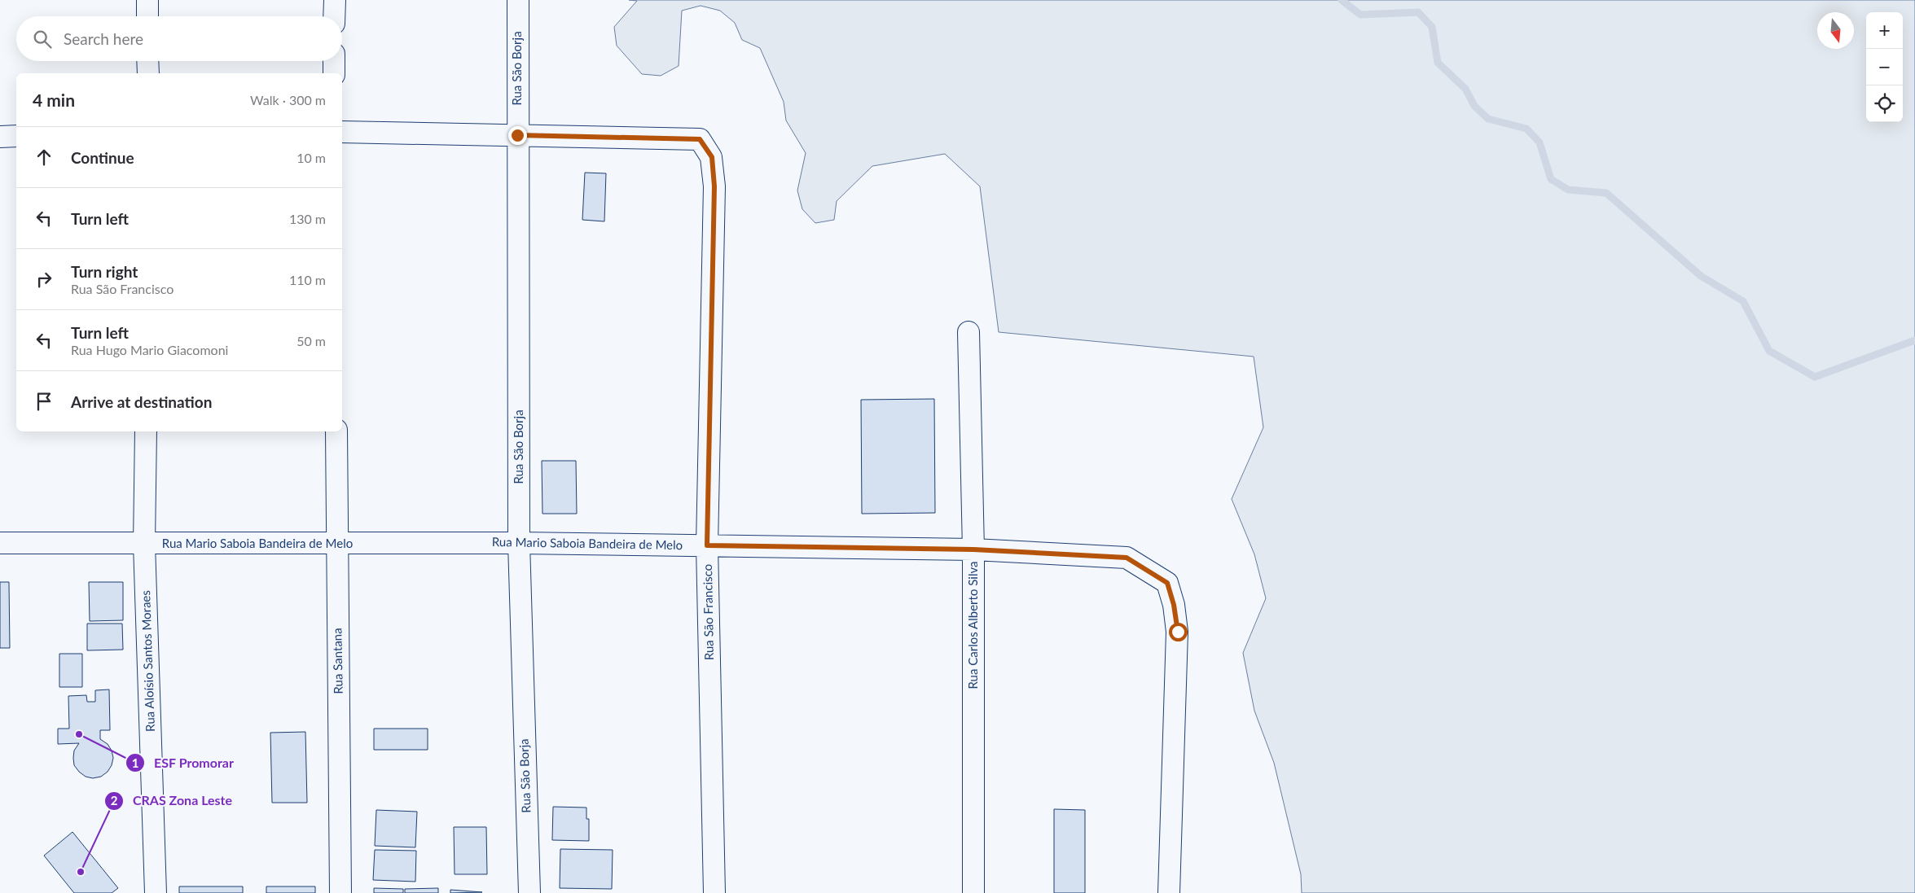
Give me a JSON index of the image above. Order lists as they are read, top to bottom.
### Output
{
  "streets": {
    "street": [
      "Rua São Borja",
      "Rua Mario Saboia Bandeira de Melo",
      "Rua São Francisco",
      "Rua Carlos Alberto Silva",
      "Rua Aloísio Santos Moraes",
      "Rua Santana"
    ]
  },
  "crossings": [
    ["Rua São Borja", "Rua Mario Saboia Bandeira de Melo"],
    ["Rua São Borja", "Rua São Francisco"],
    ["Rua Mario Saboia Bandeira de Melo", "Rua São Francisco"],
    ["Rua Mario Saboia Bandeira de Melo", "Rua Carlos Alberto Silva"],
    ["Rua Mario Saboia Bandeira de Melo", "Rua Aloísio Santos Moraes"],
    ["Rua Mario Saboia Bandeira de Melo", "Rua Santana"]
  ],
  "places": ["ESF Promorar", "CRAS Zona Leste"],
  "north": "bottom",
  "page": {
    "map_buttons": ["+", "−"],
    "search": "Search here",
    "heading": ["4 min", "Walk · 300 m"],
    "list": [
      ["Continue", "10 m"],
      ["Turn left", "130 m"],
      ["Turn right", "Rua São Francisco", "110 m"],
      ["Turn left", "Rua Hugo Mario Giacomoni", "50 m"],
      "Arrive at destination"
    ]
  }
}
